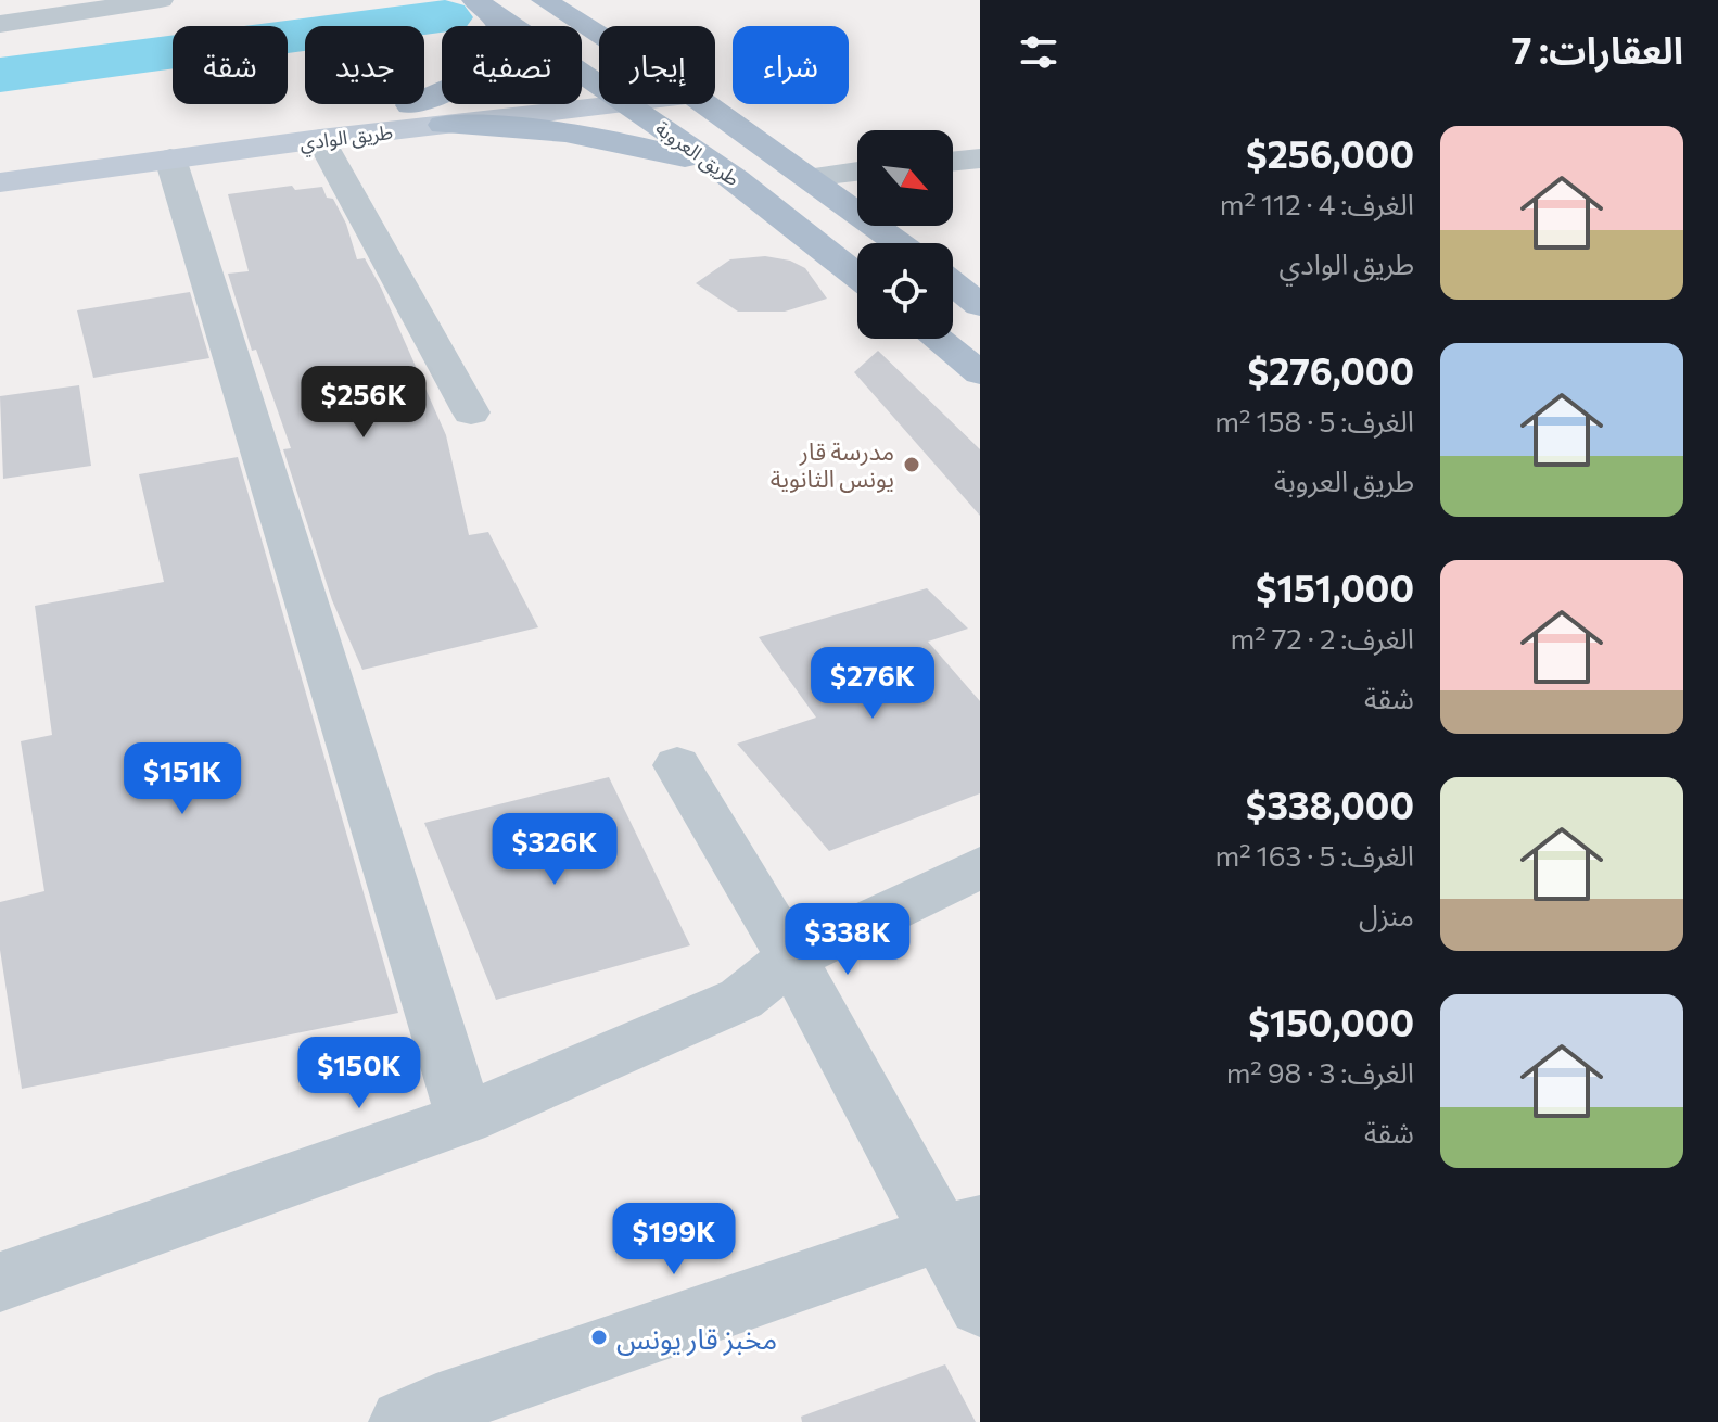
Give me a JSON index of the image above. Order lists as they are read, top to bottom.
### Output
{
  "streets": {
    "main road": ["طريق الوادي", "طريق العروبة"]
  },
  "crossings": [
    ["طريق الوادي", "طريق العروبة"]
  ],
  "places": ["مدرسة قار يونس الثانوية", "مخبز قار يونس"],
  "north": "bottom right",
  "page": {
    "heading": "العقارات: 7",
    "chip": [
      "شراء",
      "إيجار",
      "تصفية",
      "جديد",
      "شقة"
    ],
    "list": [
      {
        "name": "$256,000",
        "note": "الغرف: 4 · 112 m² · طريق الوادي"
      },
      {
        "name": "$276,000",
        "note": "الغرف: 5 · 158 m² · طريق العروبة"
      },
      {
        "name": "$151,000",
        "note": "الغرف: 2 · 72 m² · شقة"
      },
      {
        "name": "$338,000",
        "note": "الغرف: 5 · 163 m² · منزل"
      },
      {
        "name": "$150,000",
        "note": "الغرف: 3 · 98 m² · شقة"
      }
    ],
    "price": [
      "$256K",
      "$276K",
      "$151K",
      "$326K",
      "$338K",
      "$150K",
      "$199K"
    ]
  }
}
